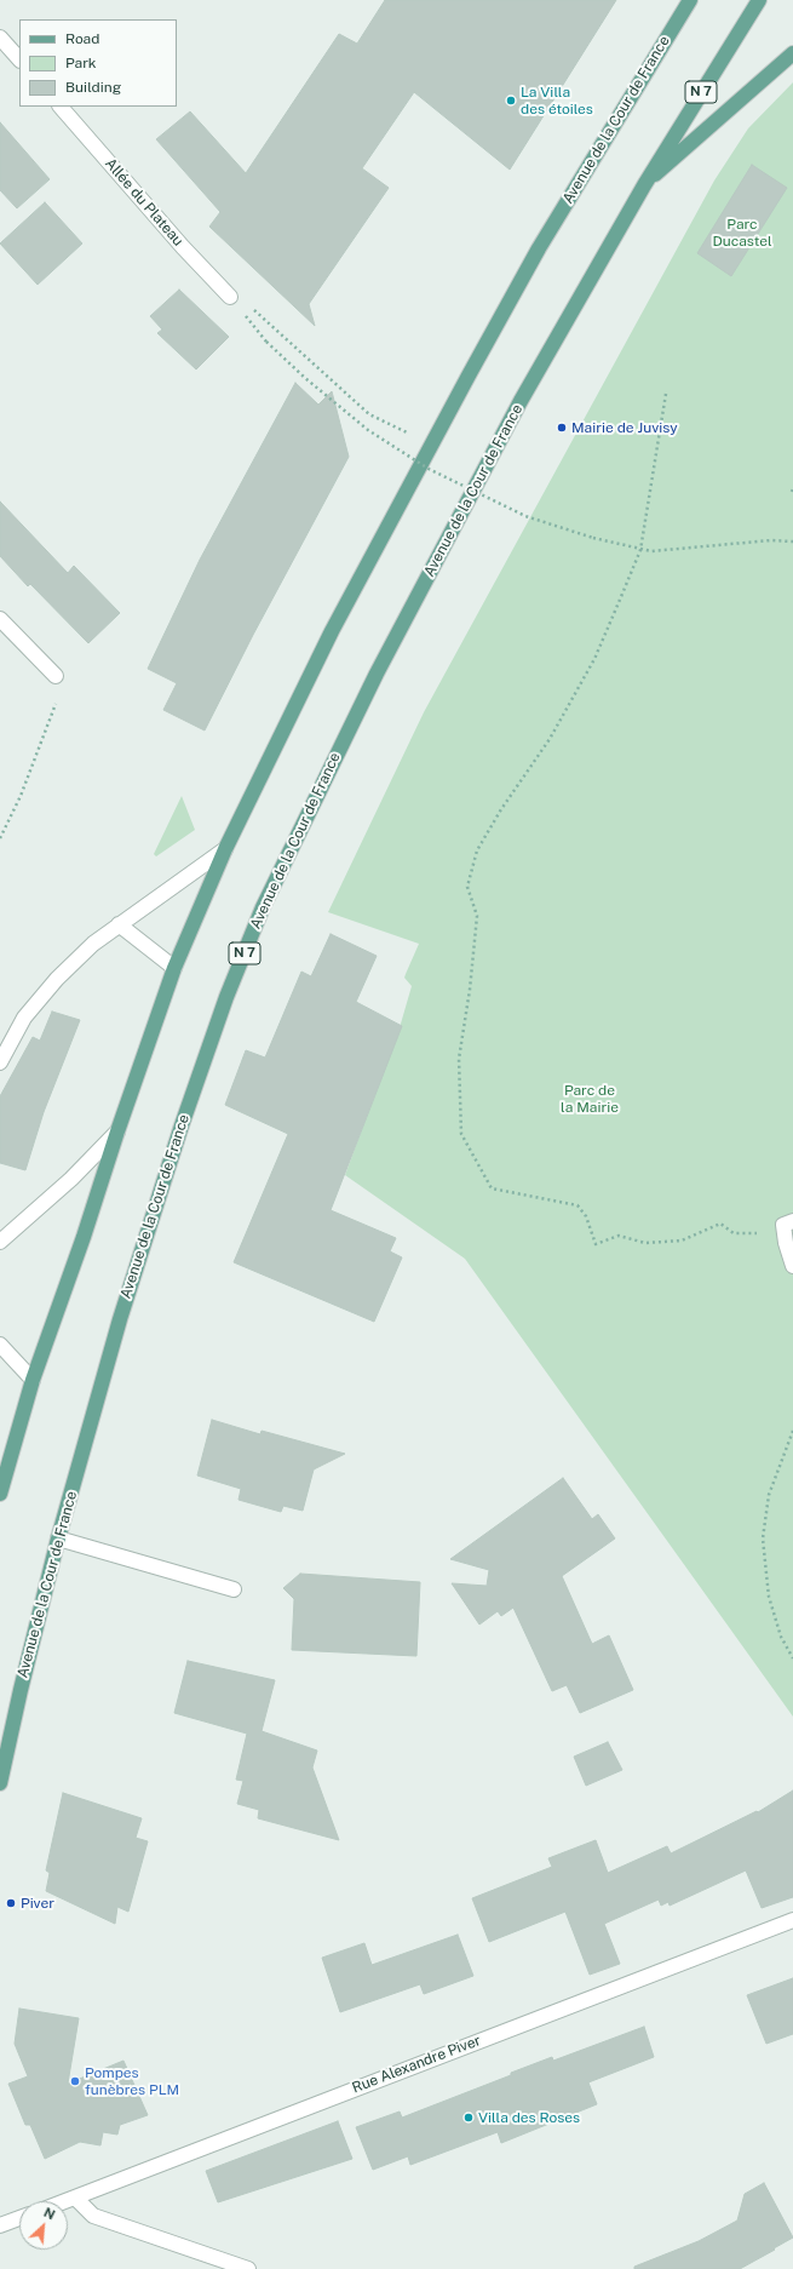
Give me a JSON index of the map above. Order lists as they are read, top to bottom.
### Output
{
  "streets": {
    "main road": ["N 7", "Avenue de la Cour de France"],
    "street": ["Allée du Plateau", "Rue Alexandre Piver"]
  },
  "parks": ["Parc Ducastel", "Parc de la Mairie"],
  "places": [
    "La Villa des étoiles",
    "Mairie de Juvisy",
    "Piver",
    "Pompes funèbres PLM",
    "Villa des Roses"
  ],
  "legend": ["Road", "Park", "Building"],
  "north": "top right"
}
